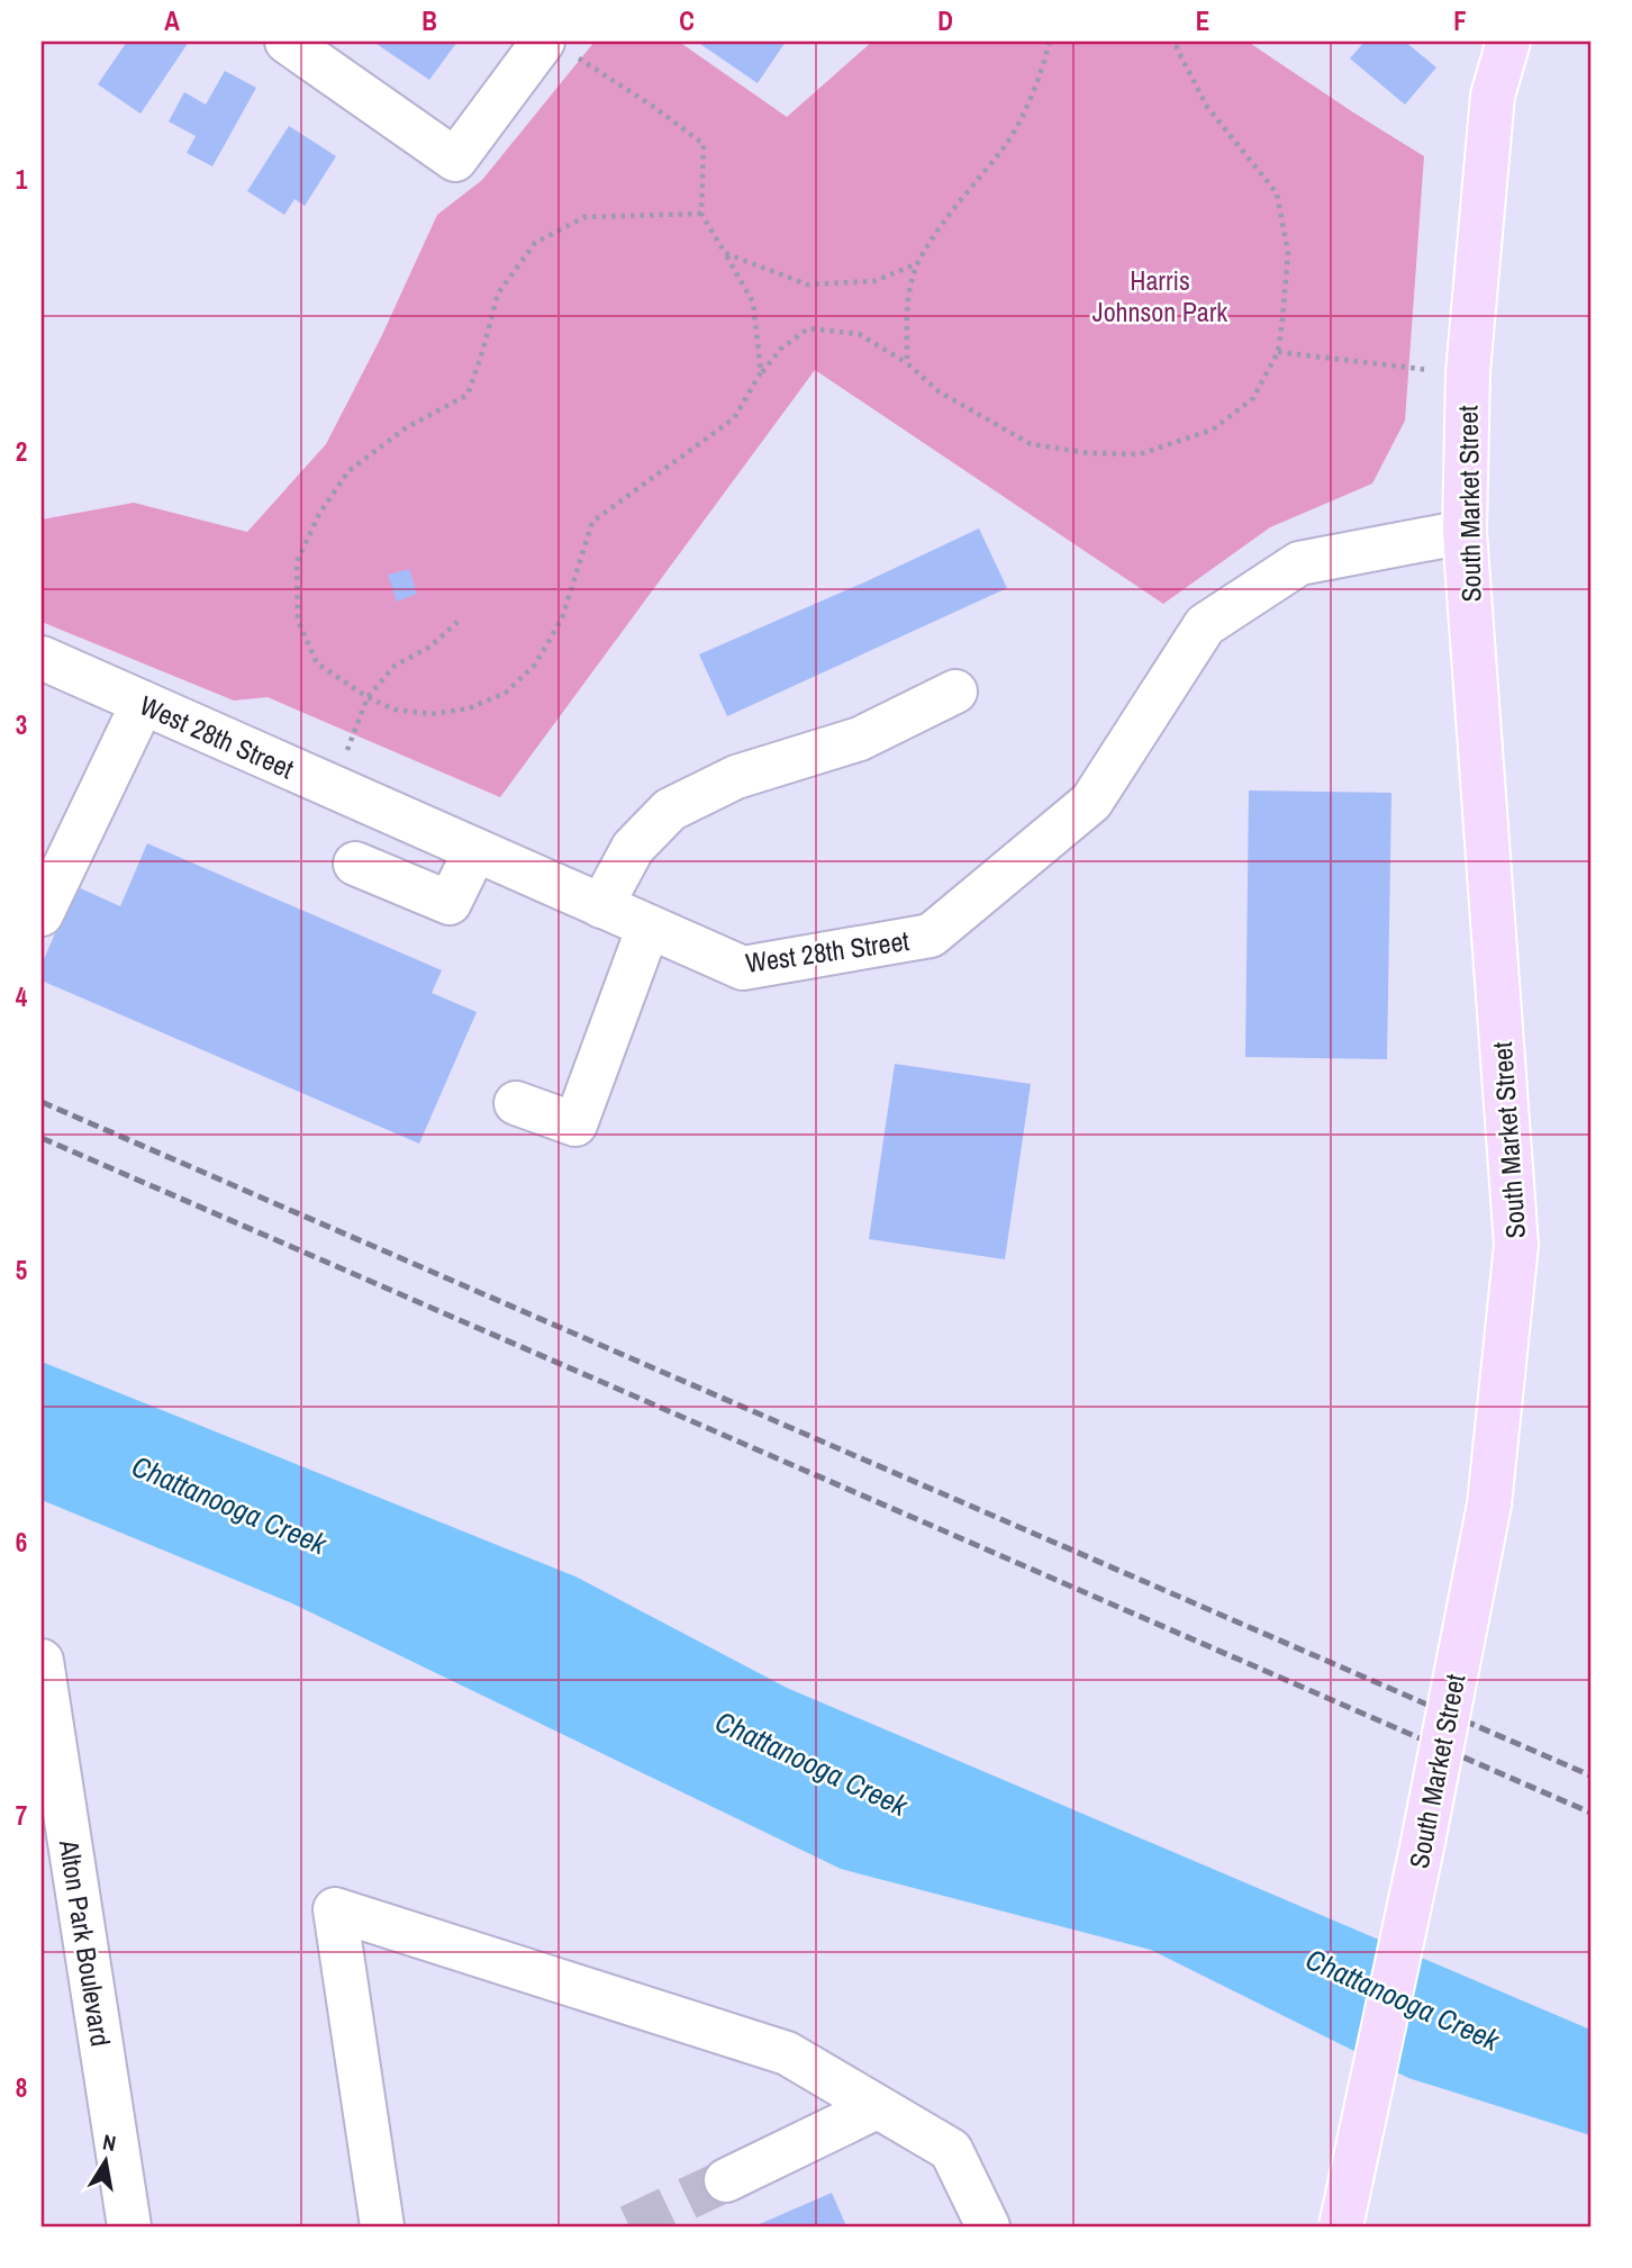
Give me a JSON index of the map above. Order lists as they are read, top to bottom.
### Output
{
  "streets": {
    "main road": ["South Market Street"],
    "street": ["West 28th Street", "Alton Park Boulevard"]
  },
  "crossings": [
    ["South Market Street", "West 28th Street"]
  ],
  "water": ["Chattanooga Creek"],
  "parks": ["Harris Johnson Park"],
  "north": "top",
  "grid": {
    "columns": [
      "A",
      "B",
      "C",
      "D",
      "E",
      "F"
    ],
    "rows": [
      "1",
      "2",
      "3",
      "4",
      "5",
      "6",
      "7",
      "8"
    ]
  }
}
